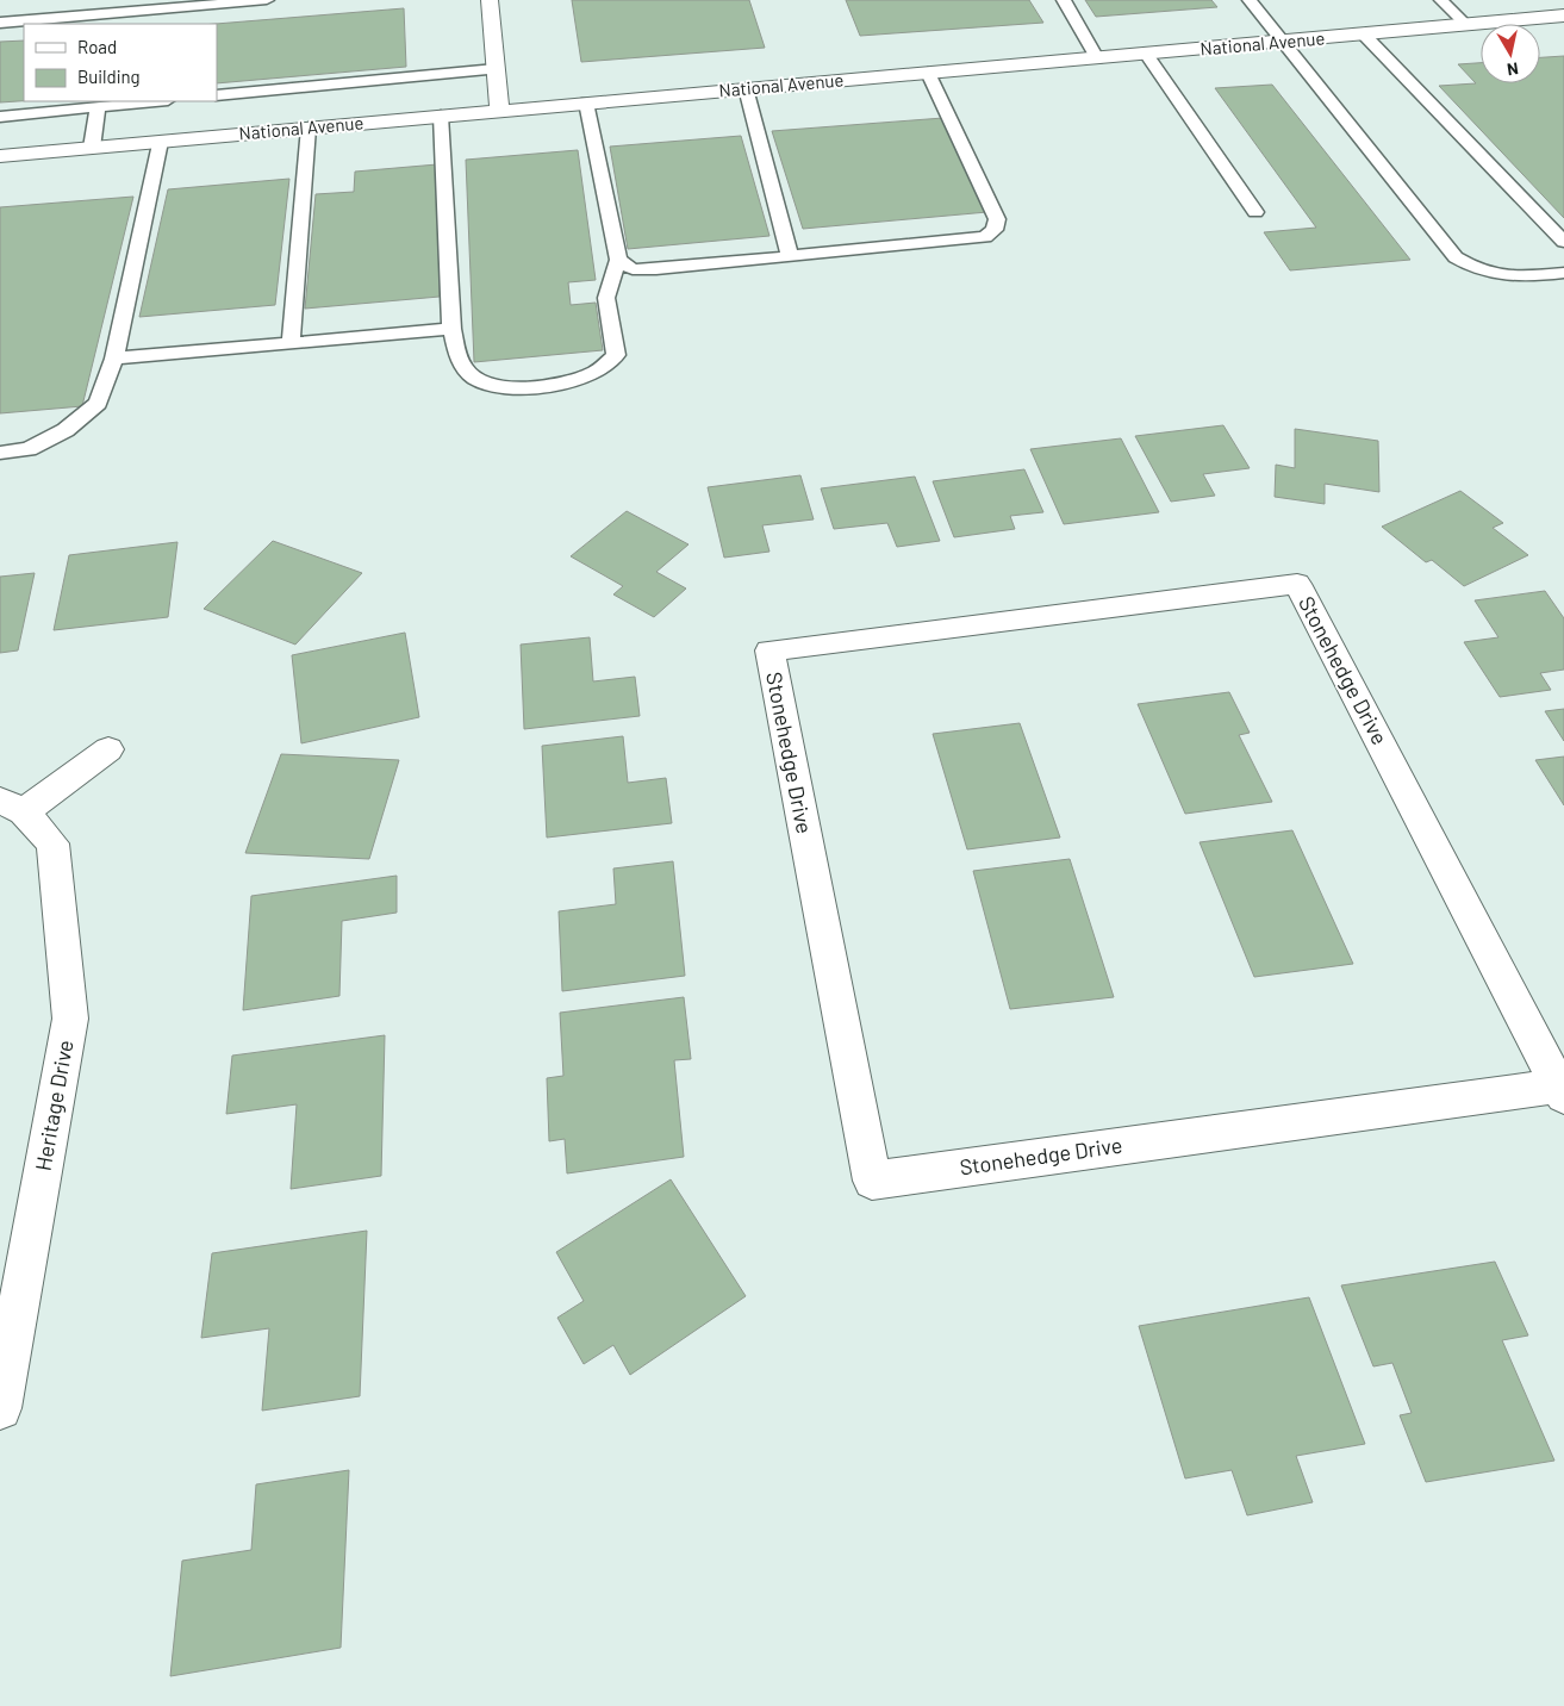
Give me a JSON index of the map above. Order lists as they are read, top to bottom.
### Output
{
  "streets": {
    "street": ["National Avenue", "Stonehedge Drive", "Heritage Drive"]
  },
  "legend": ["Road", "Building"],
  "north": "bottom"
}
